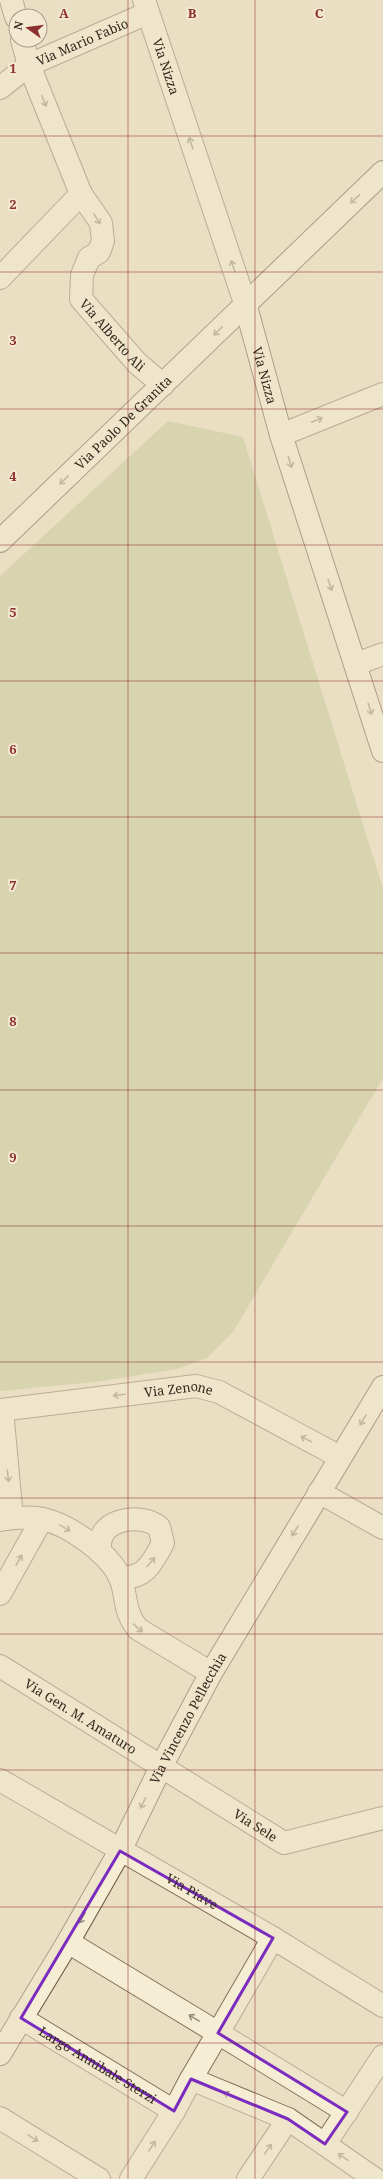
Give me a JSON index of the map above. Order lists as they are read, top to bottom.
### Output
{
  "streets": {
    "street": [
      "Via Mario Fabio",
      "Via Nizza",
      "Via Alberto Ali",
      "Via Paolo De Granita",
      "Via Zenone",
      "Via Gen. M. Amaturo",
      "Via Vincenzo Pellecchia",
      "Via Sele",
      "Via Piave",
      "Largo Annibale Sterzi"
    ]
  },
  "crossings": [
    ["Via Mario Fabio", "Via Nizza"],
    ["Via Mario Fabio", "Via Alberto Ali"],
    ["Via Nizza", "Via Paolo De Granita"],
    ["Via Alberto Ali", "Via Paolo De Granita"],
    ["Via Zenone", "Via Vincenzo Pellecchia"],
    ["Via Gen. M. Amaturo", "Via Vincenzo Pellecchia"],
    ["Via Gen. M. Amaturo", "Via Sele"],
    ["Via Vincenzo Pellecchia", "Via Sele"],
    ["Via Vincenzo Pellecchia", "Via Piave"],
    ["Via Vincenzo Pellecchia", "Largo Annibale Sterzi"]
  ],
  "one_way": ["Via Alberto Ali", "Via Zenone", "Via Vincenzo Pellecchia"],
  "north": "left",
  "grid": {
    "columns": ["A", "B", "C"],
    "rows": [
      "1",
      "2",
      "3",
      "4",
      "5",
      "6",
      "7",
      "8",
      "9"
    ]
  }
}
